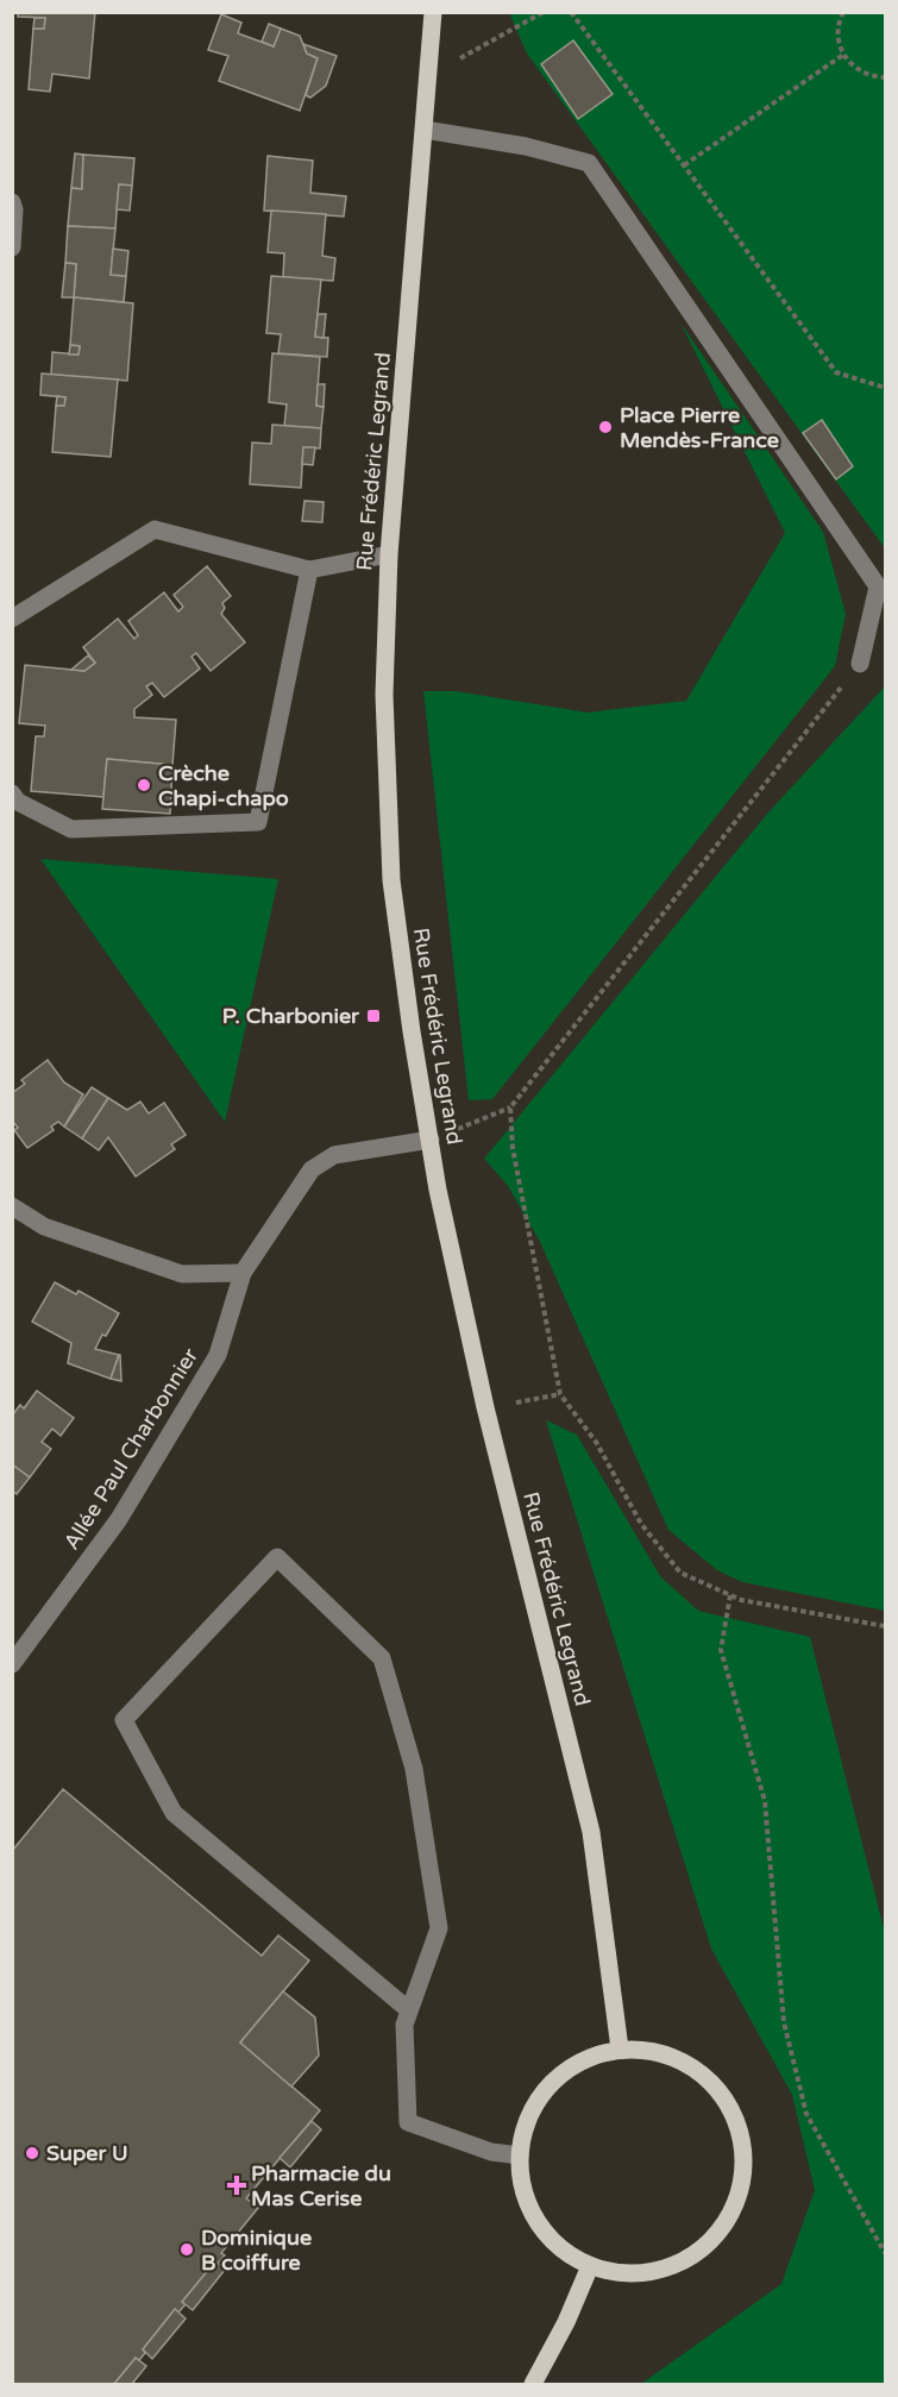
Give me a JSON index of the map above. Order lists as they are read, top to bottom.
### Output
{
  "streets": {
    "main road": ["Rue Frédéric Legrand"],
    "street": ["Allée Paul Charbonnier"]
  },
  "crossings": [
    ["Rue Frédéric Legrand", "Allée Paul Charbonnier"]
  ],
  "places": {
    "other": [
      "Place Pierre Mendès-France",
      "Crèche Chapi-chapo",
      "Super U",
      "Dominique B coiffure"
    ],
    "transit": ["P. Charbonier"],
    "health": ["Pharmacie du Mas Cerise"]
  }
}
